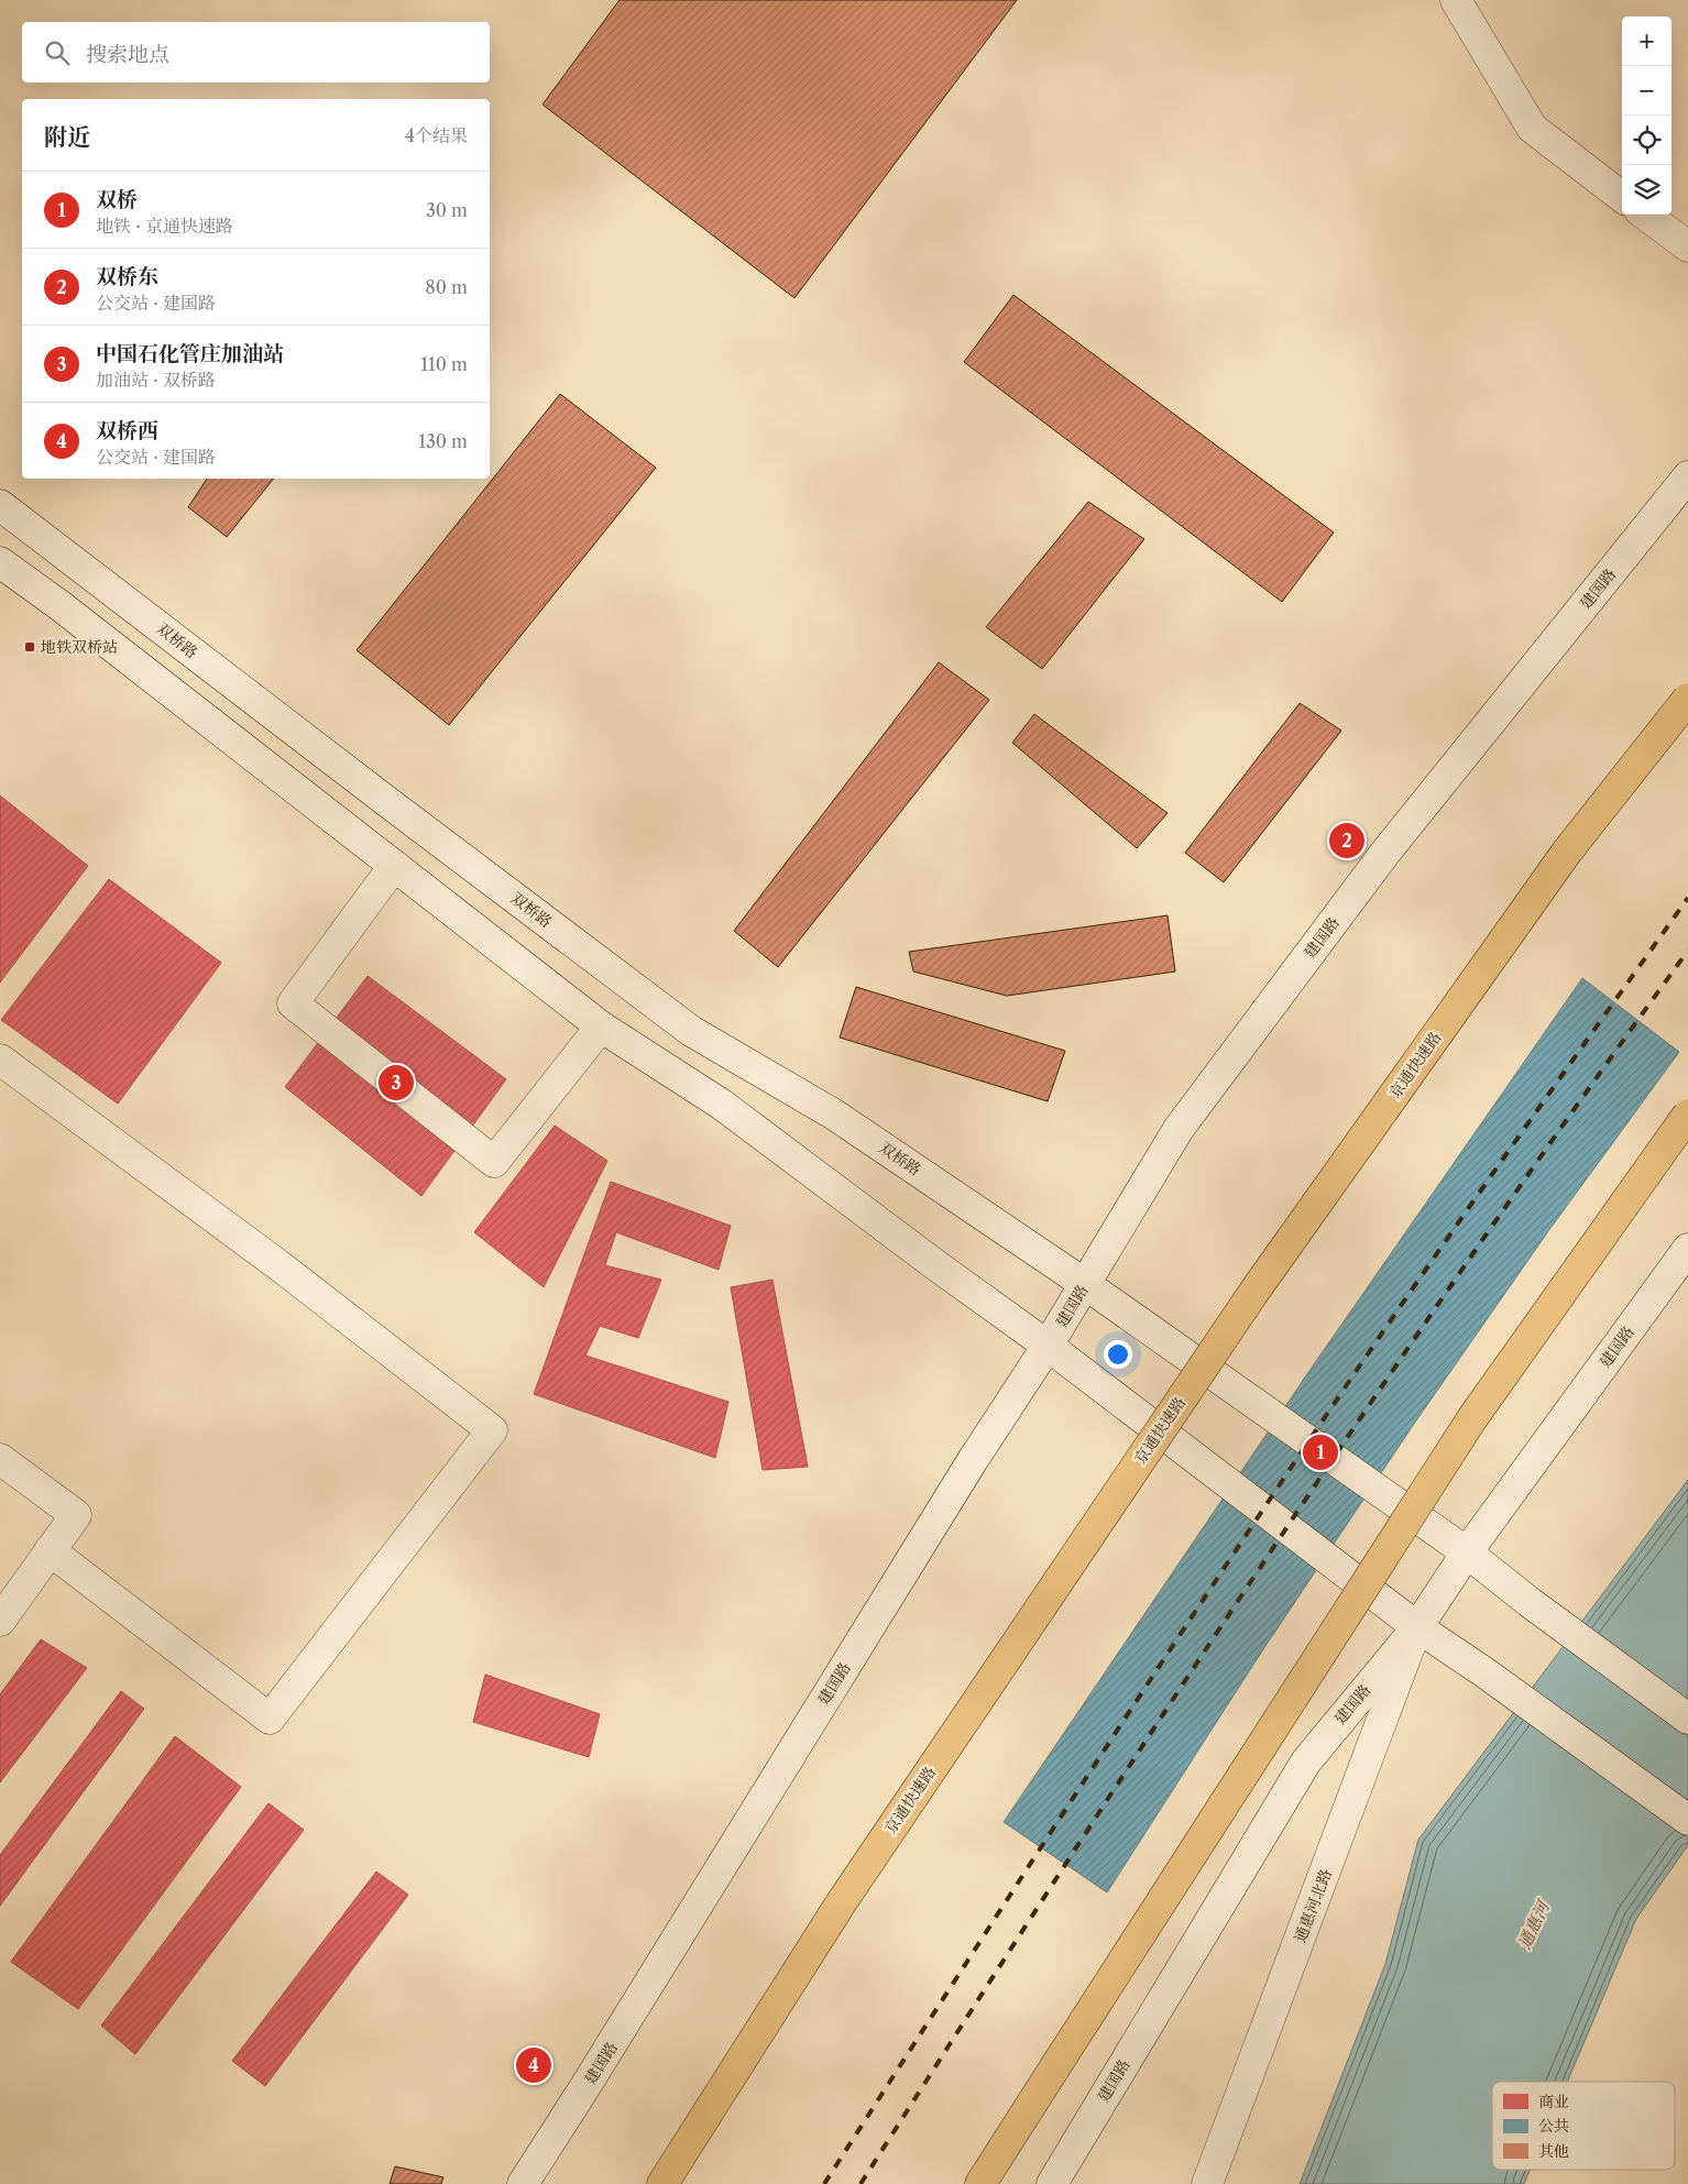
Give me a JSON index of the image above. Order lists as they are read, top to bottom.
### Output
{
  "streets": {
    "highway": ["京通快速路"],
    "main road": ["建国路", "双桥路", "通惠河北路"]
  },
  "crossings": [
    ["建国路", "双桥路"],
    ["建国路", "通惠河北路"]
  ],
  "water": ["通惠河"],
  "places": {
    "transit": ["地铁双桥站"]
  },
  "legend": ["商业", "公共", "其他"],
  "page": {
    "map_buttons": ["+", "−"],
    "search": "搜索地点",
    "heading": ["附近", "4个结果"],
    "list": [
      {
        "mark": "1",
        "name": "双桥",
        "note": "地铁 · 京通快速路",
        "value": "30 m"
      },
      {
        "mark": "2",
        "name": "双桥东",
        "note": "公交站 · 建国路",
        "value": "80 m"
      },
      {
        "mark": "3",
        "name": "中国石化管庄加油站",
        "note": "加油站 · 双桥路",
        "value": "110 m"
      },
      {
        "mark": "4",
        "name": "双桥西",
        "note": "公交站 · 建国路",
        "value": "130 m"
      }
    ],
    "pins": [
      "2",
      "3",
      "1",
      "4"
    ]
  }
}
